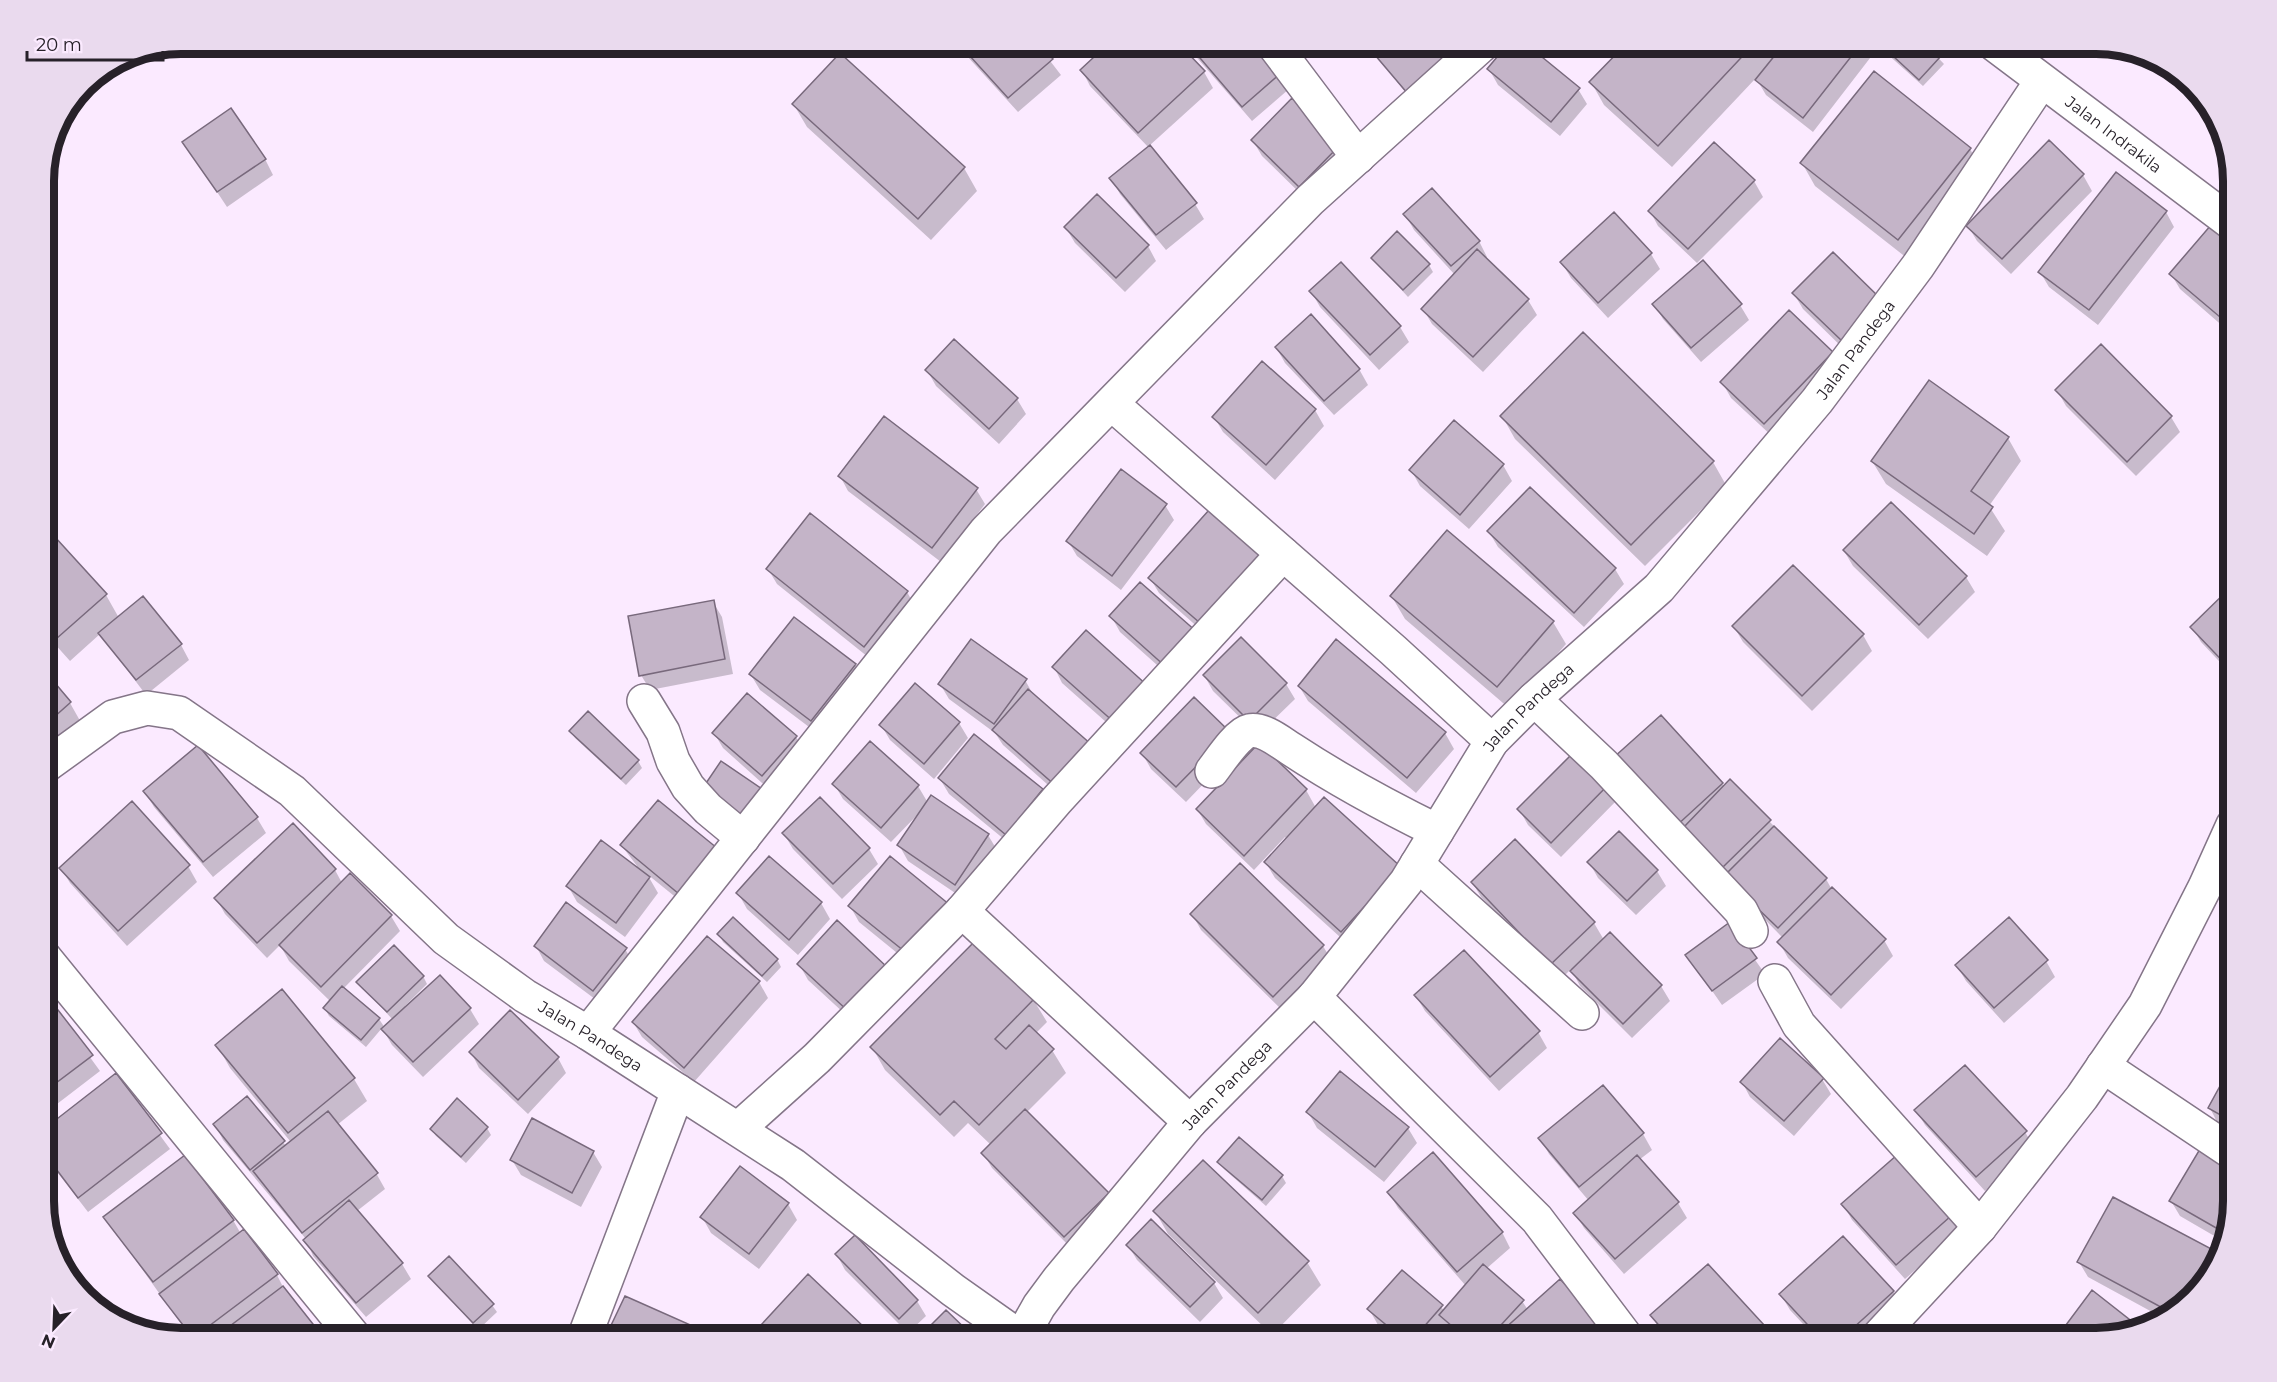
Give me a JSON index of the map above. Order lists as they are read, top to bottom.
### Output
{
  "streets": {
    "street": ["Jalan Indrakila", "Jalan Pandega"]
  },
  "crossings": [
    ["Jalan Indrakila", "Jalan Pandega"]
  ],
  "scale_bar": "20 m",
  "north": "bottom left"
}
